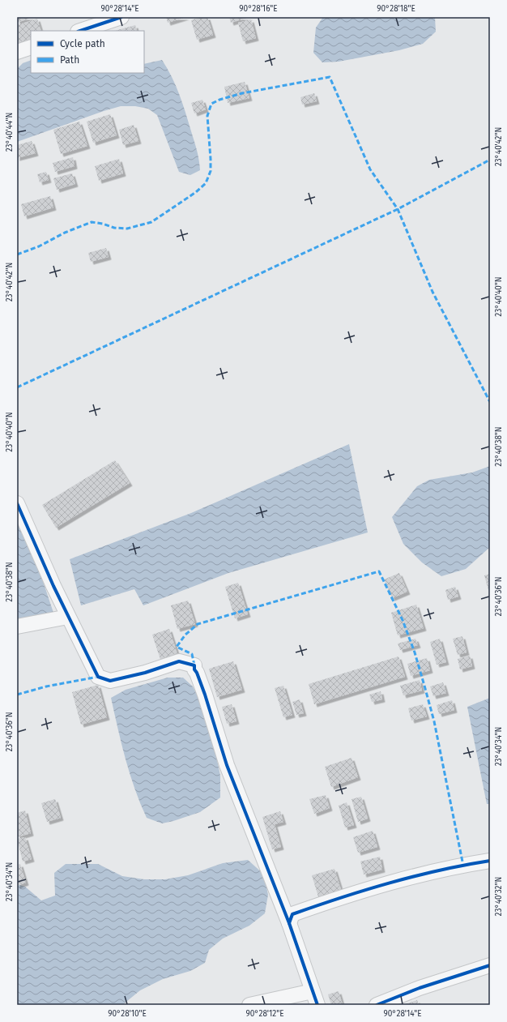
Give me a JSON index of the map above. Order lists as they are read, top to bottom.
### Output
{
  "legend": ["Cycle path", "Path"],
  "coordinates": [
    "90°28'14\"E",
    "90°28'16\"E",
    "90°28'18\"E",
    "23°40'44\"N",
    "23°40'42\"N",
    "23°40'40\"N",
    "23°40'38\"N",
    "23°40'36\"N",
    "23°40'34\"N",
    "23°40'32\"N",
    "90°28'10\"E",
    "90°28'12\"E"
  ]
}
